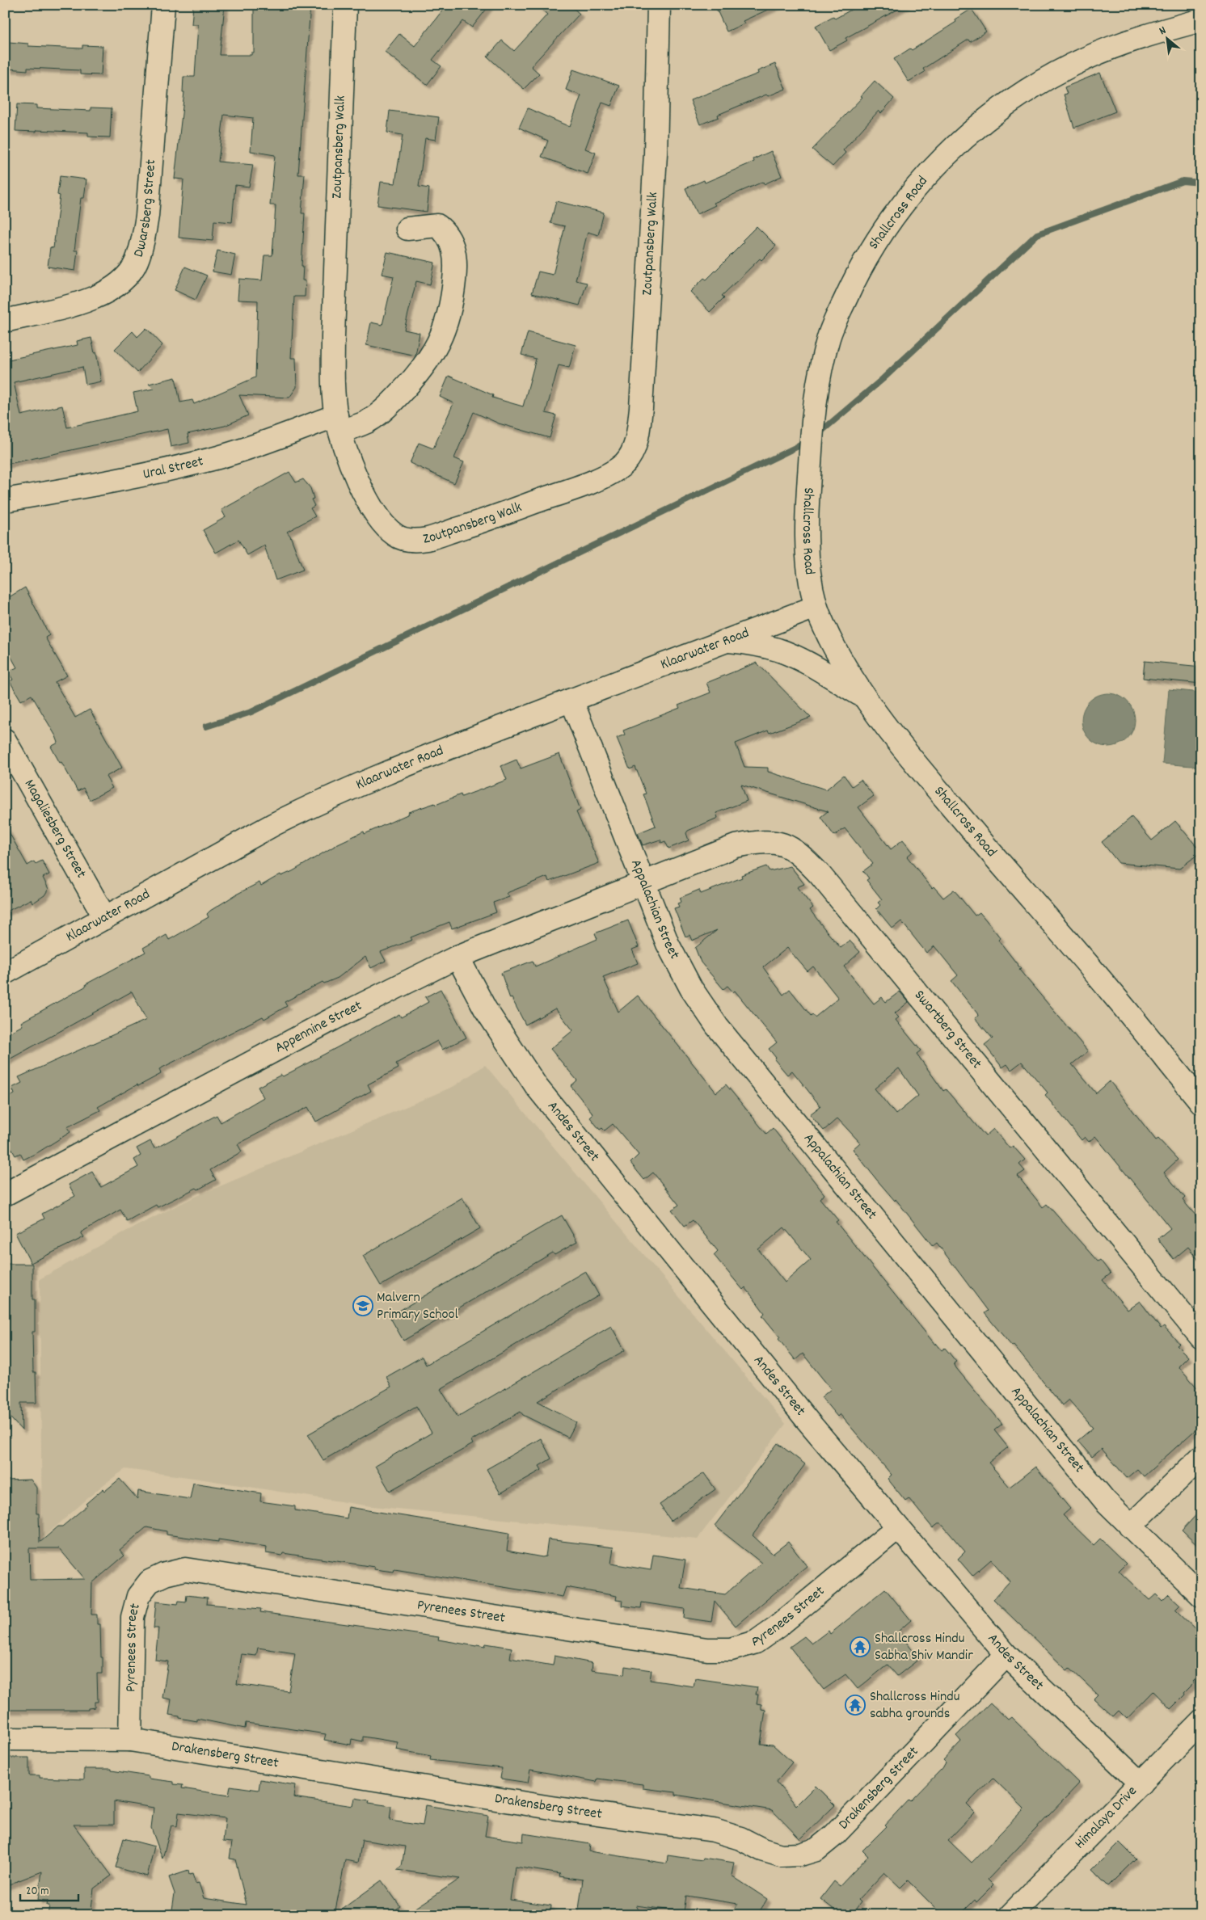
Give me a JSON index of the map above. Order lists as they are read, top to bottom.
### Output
{
  "streets": {
    "street": [
      "Zoutpansberg Walk",
      "Dwarsberg Street",
      "Shallcross Road",
      "Ural Street",
      "Klaarwater Road",
      "Magaliesberg Street",
      "Appalachian Street",
      "Appennine Street",
      "Swartberg Street",
      "Andes Street",
      "Pyrenees Street",
      "Drakensberg Street",
      "Himalaya Drive"
    ]
  },
  "crossings": [
    ["Zoutpansberg Walk", "Ural Street"],
    ["Shallcross Road", "Klaarwater Road"],
    ["Klaarwater Road", "Magaliesberg Street"],
    ["Klaarwater Road", "Appalachian Street"],
    ["Appalachian Street", "Appennine Street"],
    ["Appalachian Street", "Swartberg Street"],
    ["Appennine Street", "Swartberg Street"],
    ["Appennine Street", "Andes Street"],
    ["Andes Street", "Pyrenees Street"],
    ["Andes Street", "Drakensberg Street"],
    ["Andes Street", "Himalaya Drive"],
    ["Pyrenees Street", "Drakensberg Street"]
  ],
  "places": {
    "school or university": ["Malvern Primary School"],
    "temple": ["Shallcross Hindu Sabha Shiv Mandir", "Shallcross Hindu sabha grounds"]
  },
  "scale_bar": "20 m",
  "north": "top left"
}
